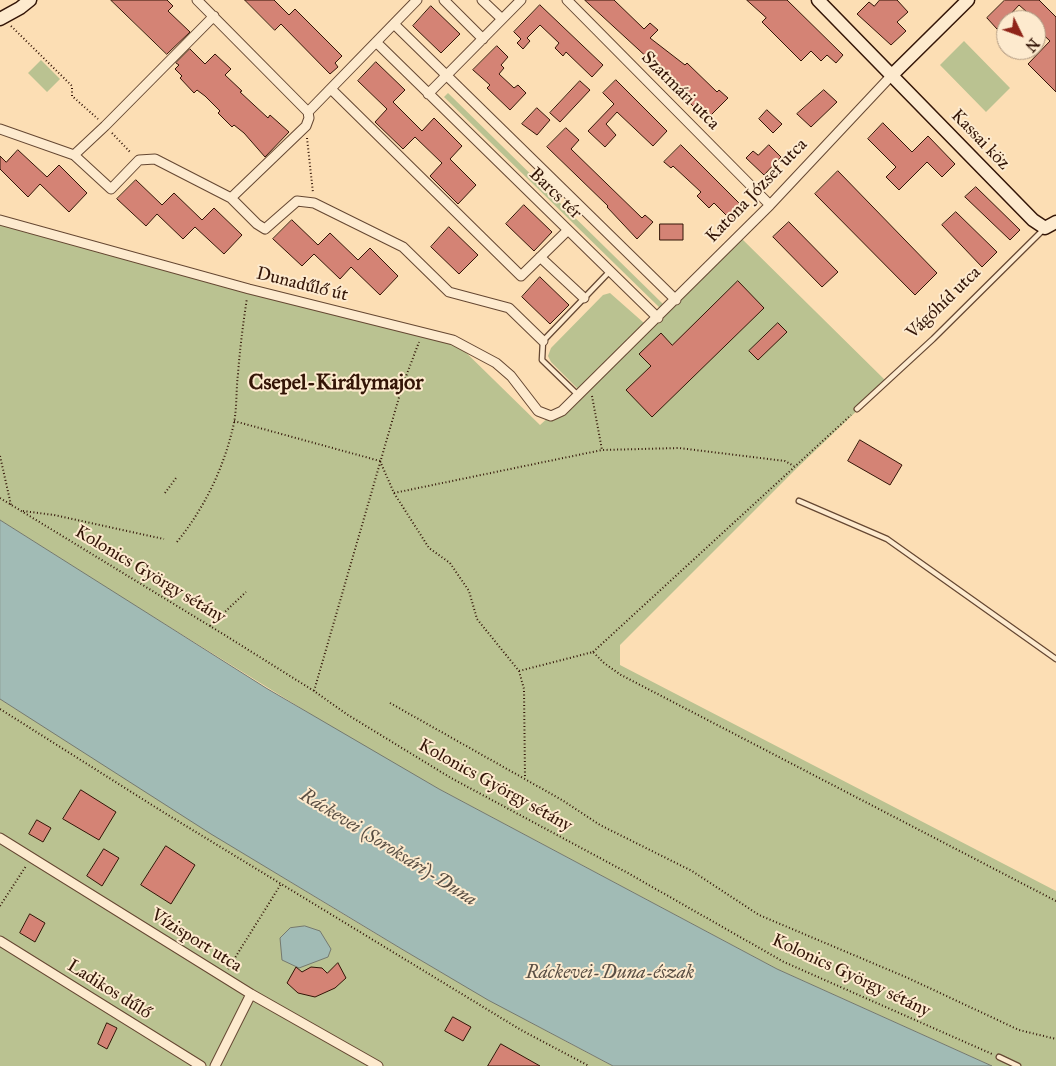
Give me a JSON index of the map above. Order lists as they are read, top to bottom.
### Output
{
  "streets": {
    "street": [
      "Szatmári utca",
      "Kassai köz",
      "Katona József utca",
      "Barcs tér",
      "Dunadűlő út",
      "Vízisport utca",
      "Ladikos dűlő"
    ],
    "lane": ["Vágóhíd utca"],
    "path": ["Kolonics György sétány"]
  },
  "crossings": [
    ["Szatmári utca", "Katona József utca"],
    ["Kassai köz", "Katona József utca"],
    ["Kassai köz", "Vágóhíd utca"],
    ["Katona József utca", "Barcs tér"],
    ["Katona József utca", "Dunadűlő út"]
  ],
  "districts": ["Csepel-Királymajor"],
  "water": ["Ráckevei (Soroksári)-Duna", "Ráckevei-Duna-észak"],
  "north": "bottom right"
}
